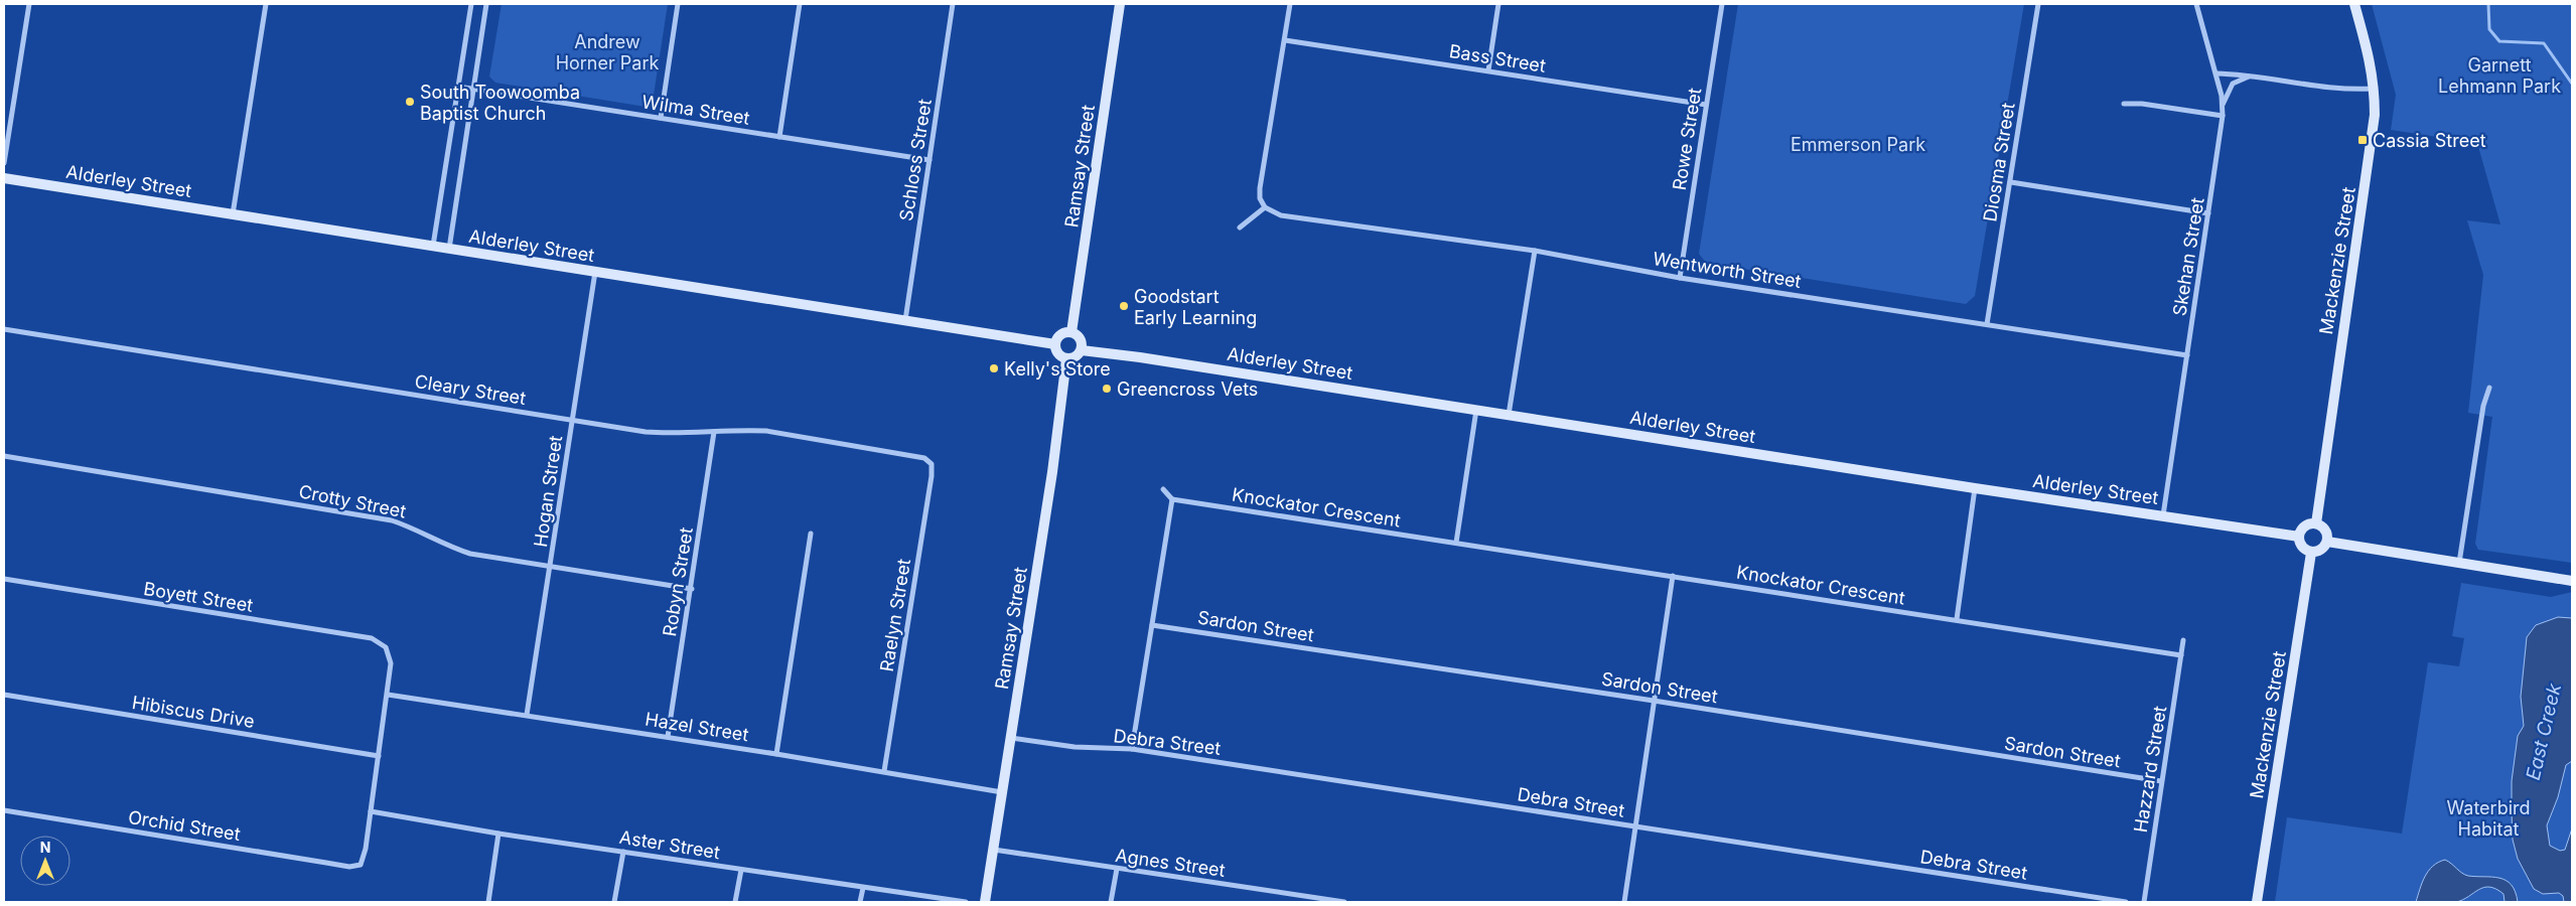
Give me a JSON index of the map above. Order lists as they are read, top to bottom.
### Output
{
  "streets": {
    "street": [
      "Bass Street",
      "Wilma Street",
      "Rowe Street",
      "Schloss Street",
      "Diosma Street",
      "Ramsay Street",
      "Alderley Street",
      "Skehan Street",
      "Mackenzie Street",
      "Wentworth Street",
      "Cleary Street",
      "Hogan Street",
      "Crotty Street",
      "Knockator Crescent",
      "Robyn Street",
      "Boyett Street",
      "Raelyn Street",
      "Sardon Street",
      "Hibiscus Drive",
      "Hazel Street",
      "Debra Street",
      "Hazzard Street",
      "Orchid Street",
      "Aster Street",
      "Agnes Street"
    ]
  },
  "crossings": [
    ["Bass Street", "Rowe Street"],
    ["Wilma Street", "Schloss Street"],
    ["Rowe Street", "Wentworth Street"],
    ["Schloss Street", "Alderley Street"],
    ["Diosma Street", "Wentworth Street"],
    ["Ramsay Street", "Alderley Street"],
    ["Ramsay Street", "Hazel Street"],
    ["Ramsay Street", "Debra Street"],
    ["Ramsay Street", "Agnes Street"],
    ["Alderley Street", "Skehan Street"],
    ["Alderley Street", "Mackenzie Street"],
    ["Alderley Street", "Hogan Street"],
    ["Skehan Street", "Wentworth Street"],
    ["Cleary Street", "Hogan Street"],
    ["Cleary Street", "Robyn Street"],
    ["Cleary Street", "Raelyn Street"],
    ["Hogan Street", "Crotty Street"],
    ["Hogan Street", "Hazel Street"],
    ["Crotty Street", "Robyn Street"],
    ["Knockator Crescent", "Hazzard Street"],
    ["Robyn Street", "Hazel Street"],
    ["Boyett Street", "Hazel Street"],
    ["Raelyn Street", "Hazel Street"],
    ["Sardon Street", "Hazzard Street"],
    ["Orchid Street", "Aster Street"]
  ],
  "water": ["East Creek"],
  "parks": [
    "Andrew Horner Park",
    "Garnett Lehmann Park",
    "Emmerson Park",
    "Waterbird Habitat"
  ],
  "places": {
    "other": [
      "South Toowoomba Baptist Church",
      "Goodstart Early Learning",
      "Kelly's Store",
      "Greencross Vets"
    ],
    "transit": ["Cassia Street"]
  },
  "north": "top"
}
